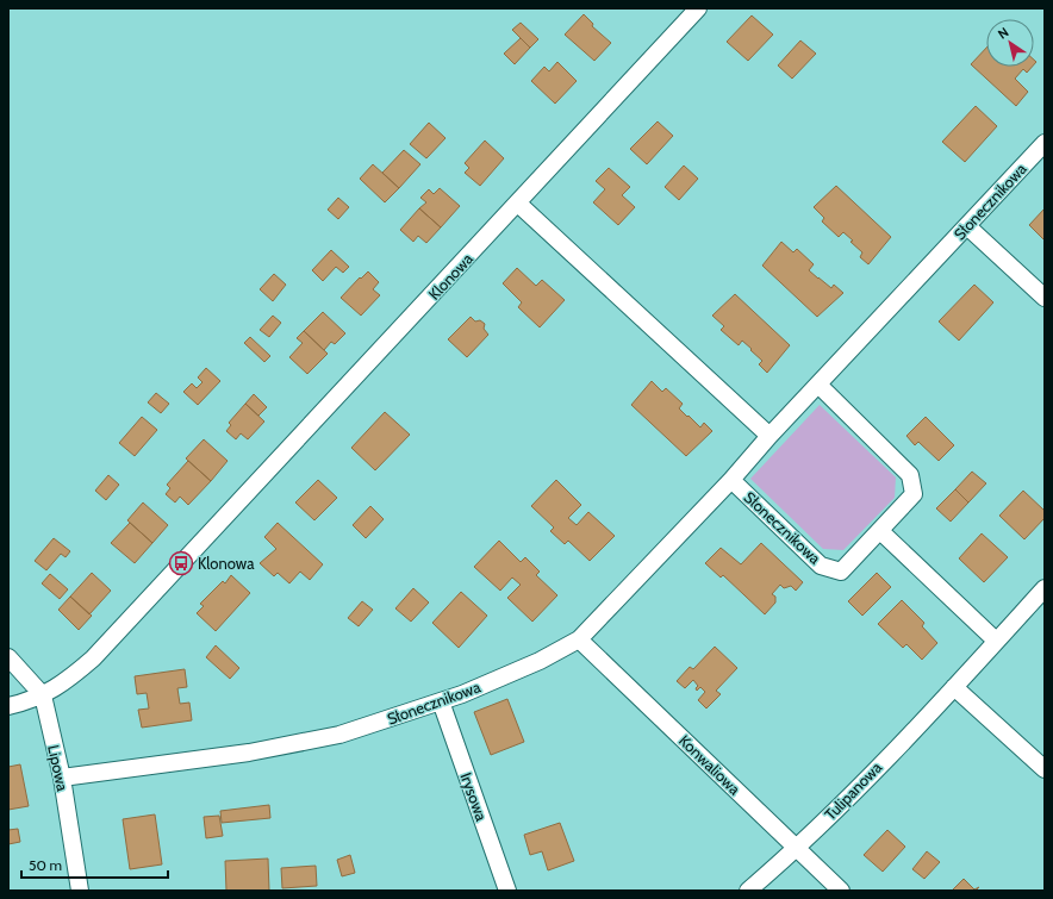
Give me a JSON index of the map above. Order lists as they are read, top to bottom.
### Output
{
  "streets": {
    "street": [
      "Słonecznikowa",
      "Klonowa",
      "Konwaliowa",
      "Lipowa",
      "Tulipanowa",
      "Irysowa"
    ]
  },
  "crossings": [
    ["Słonecznikowa", "Konwaliowa"],
    ["Słonecznikowa", "Lipowa"],
    ["Słonecznikowa", "Irysowa"],
    ["Klonowa", "Lipowa"],
    ["Konwaliowa", "Tulipanowa"]
  ],
  "places": {
    "bus stop": ["Klonowa"]
  },
  "scale_bar": "50 m",
  "north": "top left"
}
